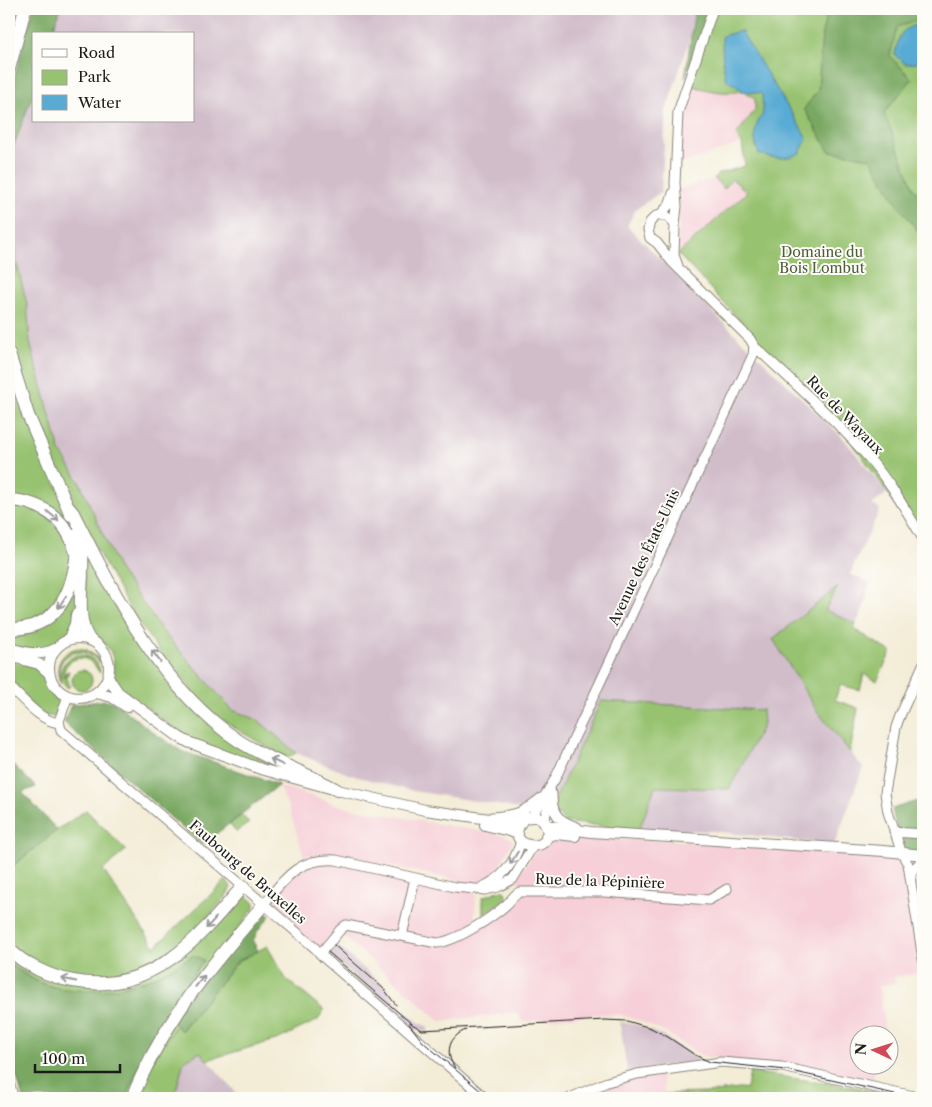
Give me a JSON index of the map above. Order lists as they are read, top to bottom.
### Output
{
  "streets": {
    "street": [
      "Rue de Wayaux",
      "Avenue des États-Unis",
      "Faubourg de Bruxelles",
      "Rue de la Pépinière"
    ]
  },
  "crossings": [
    ["Rue de Wayaux", "Avenue des États-Unis"]
  ],
  "parks": ["Domaine du Bois Lombut"],
  "legend": ["Road", "Park", "Water"],
  "scale_bar": "100 m",
  "north": "left"
}
